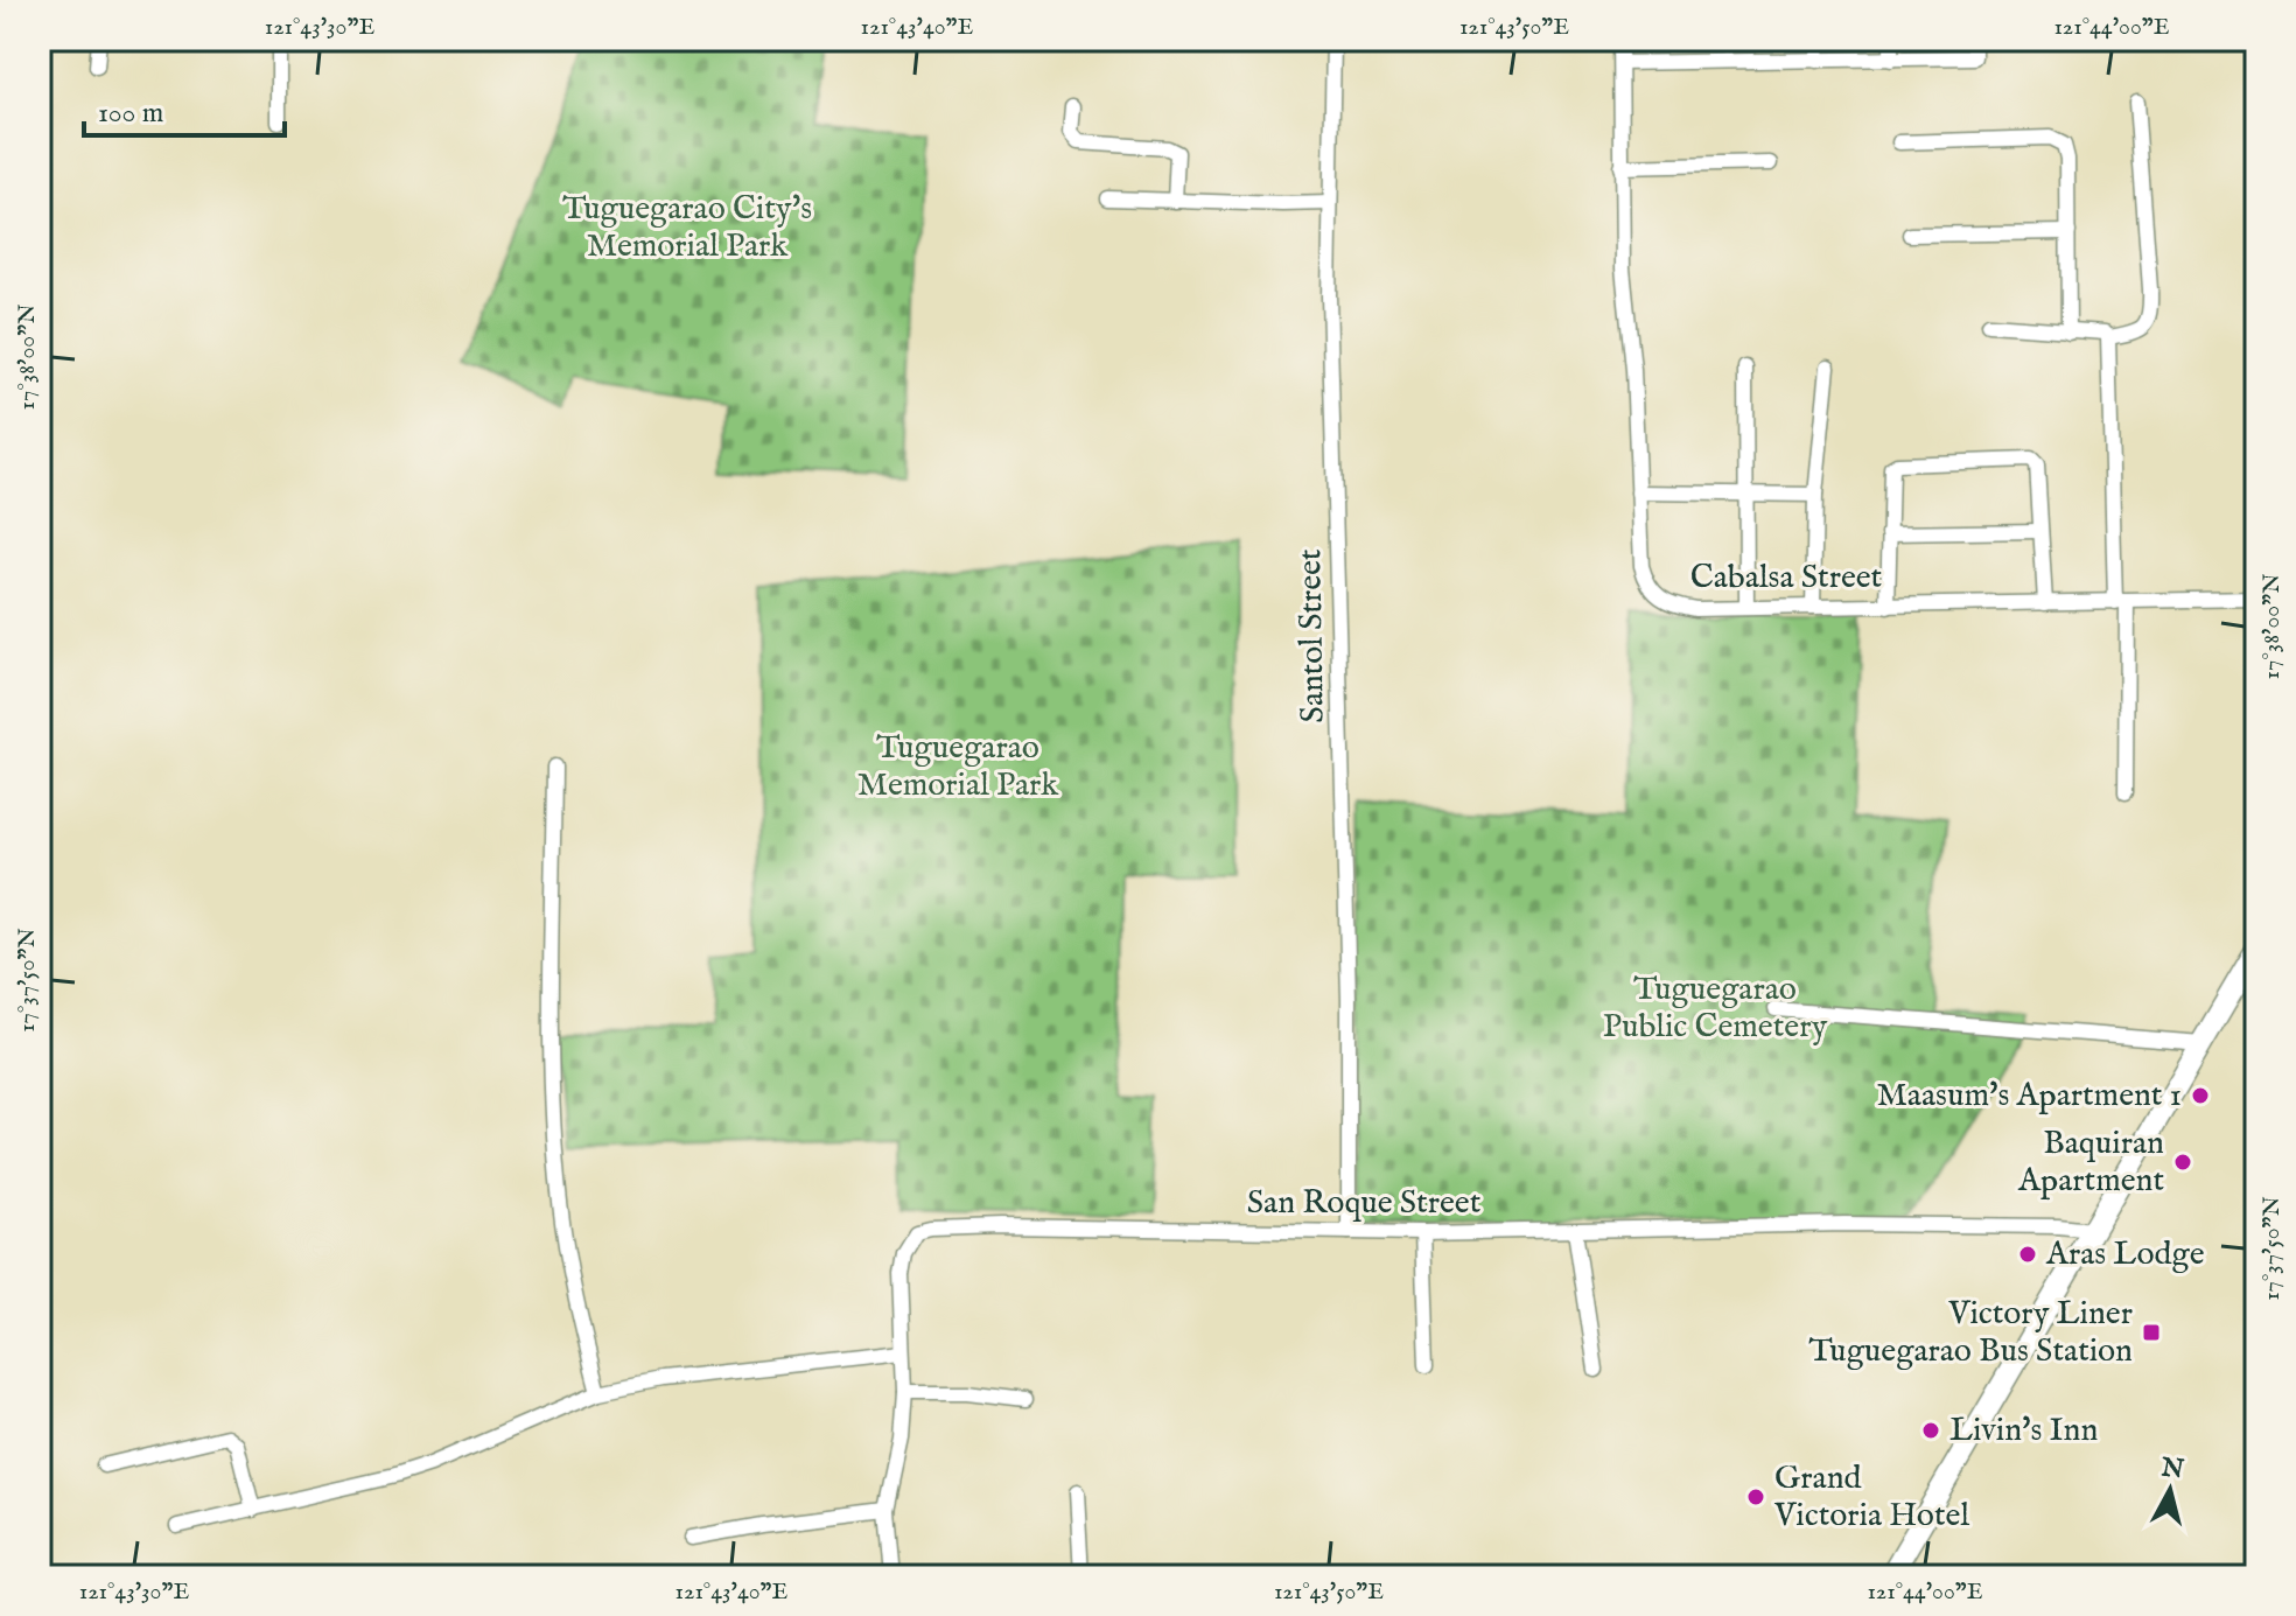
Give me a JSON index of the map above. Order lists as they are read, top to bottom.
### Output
{
  "streets": {
    "street": ["Cabalsa Street", "Santol Street", "San Roque Street"]
  },
  "crossings": [
    ["Santol Street", "San Roque Street"]
  ],
  "parks": ["Tuguegarao City's Memorial Park", "Tuguegarao Memorial Park", "Tuguegarao Public Cemetery"],
  "places": {
    "other": [
      "Maasum's Apartment 1",
      "Baquiran Apartment",
      "Aras Lodge",
      "Livin's Inn",
      "Grand Victoria Hotel"
    ],
    "transit": ["Victory Liner Tuguegarao Bus Station"]
  },
  "scale_bar": "100 m",
  "north": "top",
  "coordinates": [
    "121°43'30\"E",
    "121°43'40\"E",
    "121°43'50\"E",
    "121°44'00\"E",
    "17°38'00\"N",
    "17°37'50\"N"
  ]
}
